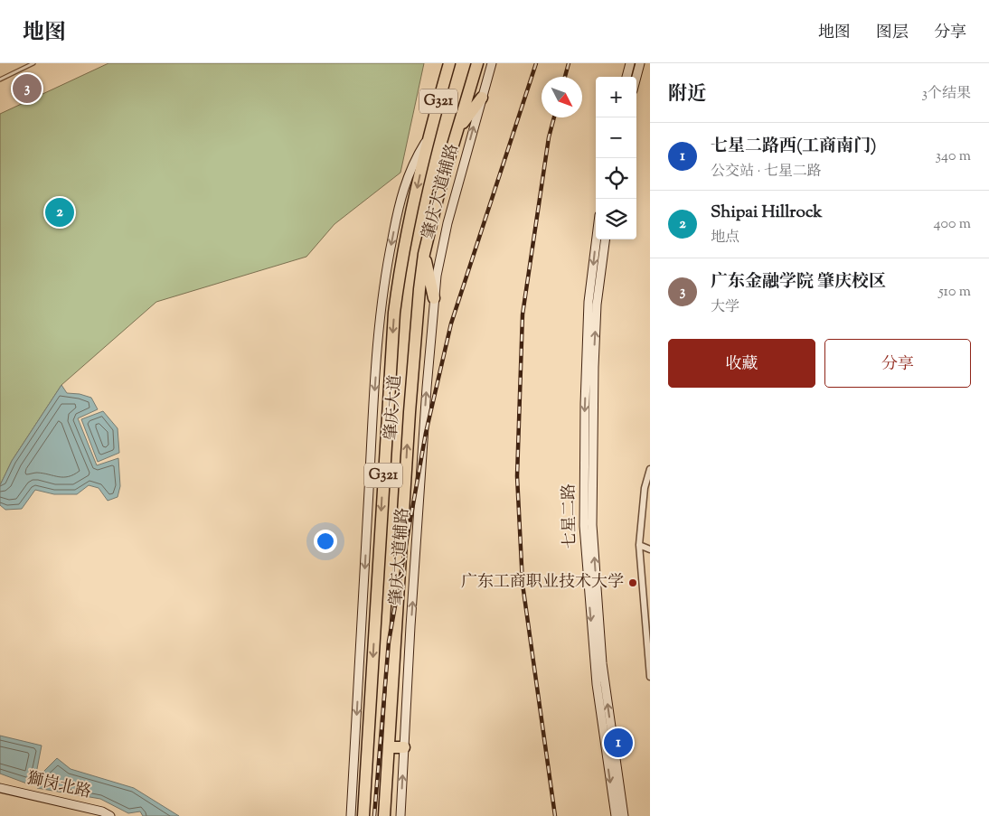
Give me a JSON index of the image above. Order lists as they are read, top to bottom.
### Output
{
  "streets": {
    "highway": ["G321", "肇庆大道"],
    "street": ["肇庆大道辅路", "七星二路", "獅岗北路"]
  },
  "places": ["广东工商职业技术大学"],
  "north": "bottom right",
  "page": {
    "header": "地图",
    "nav": ["地图", "图层", "分享"],
    "heading": ["附近", "3个结果"],
    "pins": ["3", "2", "1"],
    "map_buttons": ["+", "−"],
    "list": [
      {
        "mark": "1",
        "name": "七星二路西(工商南门)",
        "note": "公交站 · 七星二路",
        "value": "340 m"
      },
      {
        "mark": "2",
        "name": "Shipai Hillrock",
        "note": "地点",
        "value": "400 m"
      },
      {
        "mark": "3",
        "name": "广东金融学院 肇庆校区",
        "note": "大学",
        "value": "510 m"
      }
    ],
    "buttons": ["收藏", "分享"]
  }
}
